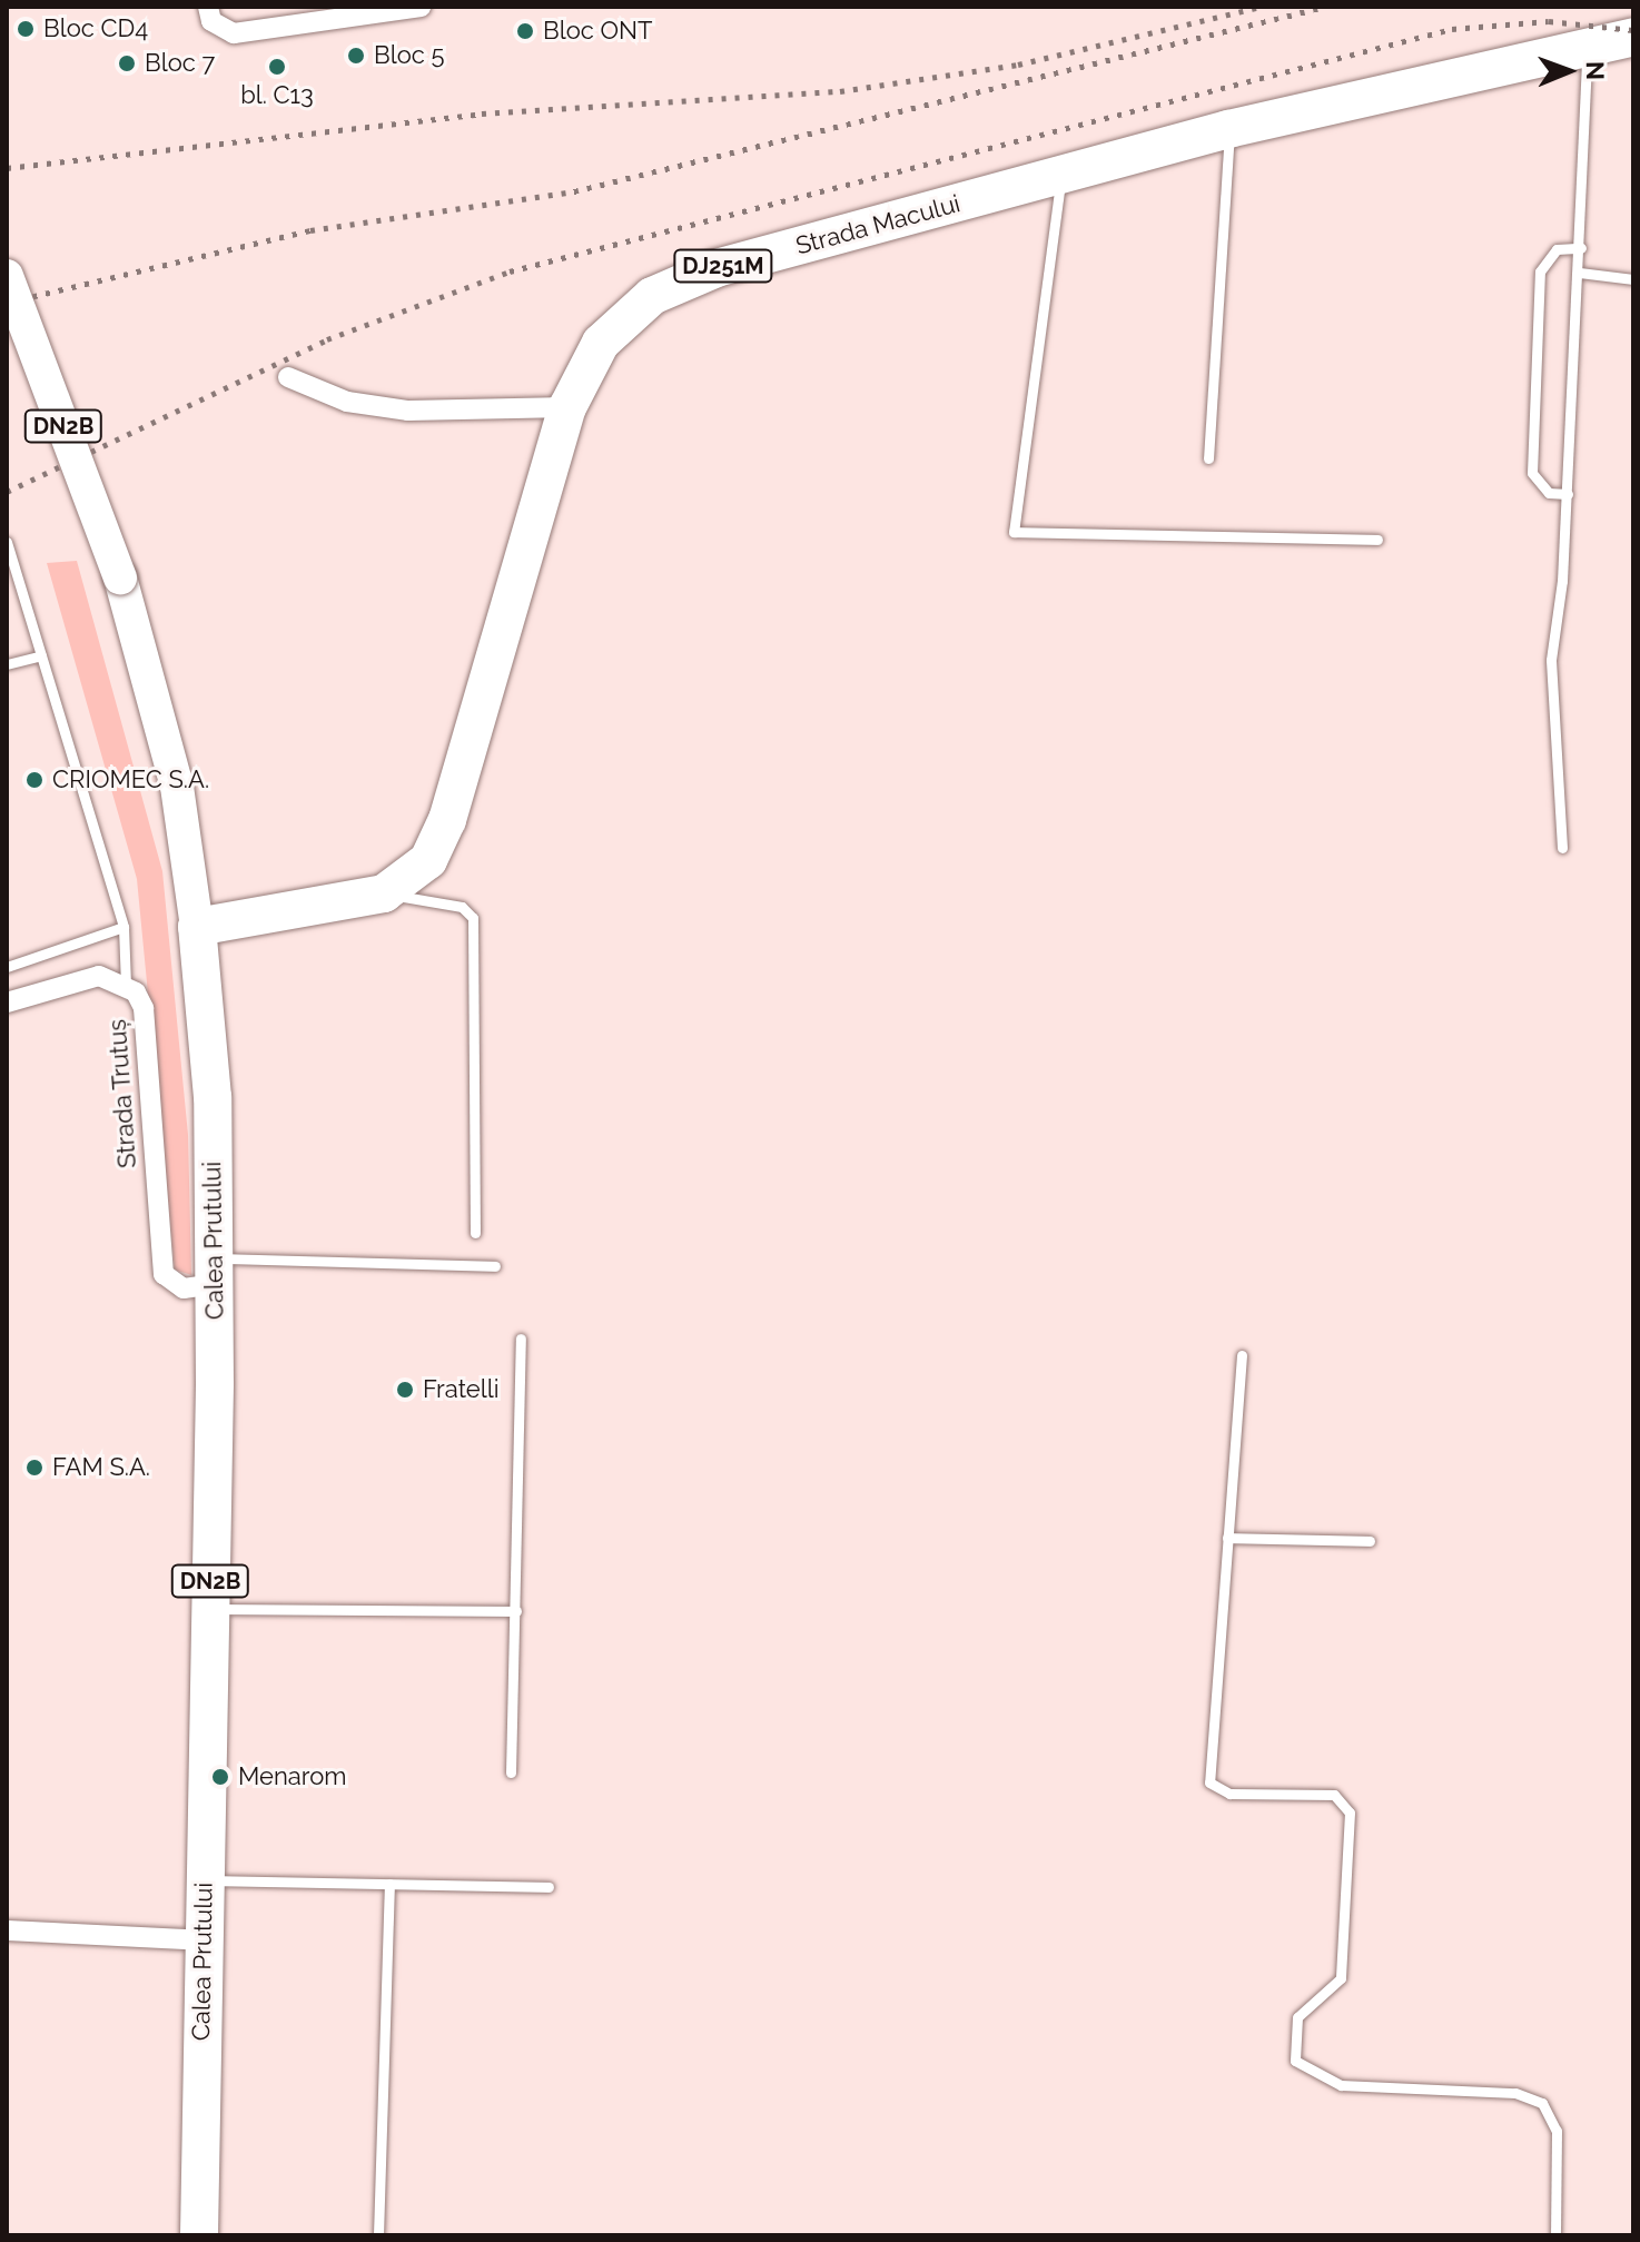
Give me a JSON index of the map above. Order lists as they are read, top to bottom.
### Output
{
  "streets": {
    "highway": [
      "Strada Macului",
      "DJ251M",
      "DN2B",
      "Calea Prutului"
    ],
    "street": ["Strada Trutuș"]
  },
  "crossings": [
    ["Strada Macului", "Calea Prutului"],
    ["Strada Trutuș", "Calea Prutului"]
  ],
  "places": [
    "Bloc CD4",
    "Bloc ONT",
    "Bloc 5",
    "Bloc 7",
    "bl. C13",
    "CRIOMEC S.A.",
    "Fratelli",
    "FAM S.A.",
    "Menarom"
  ],
  "north": "right"
}
